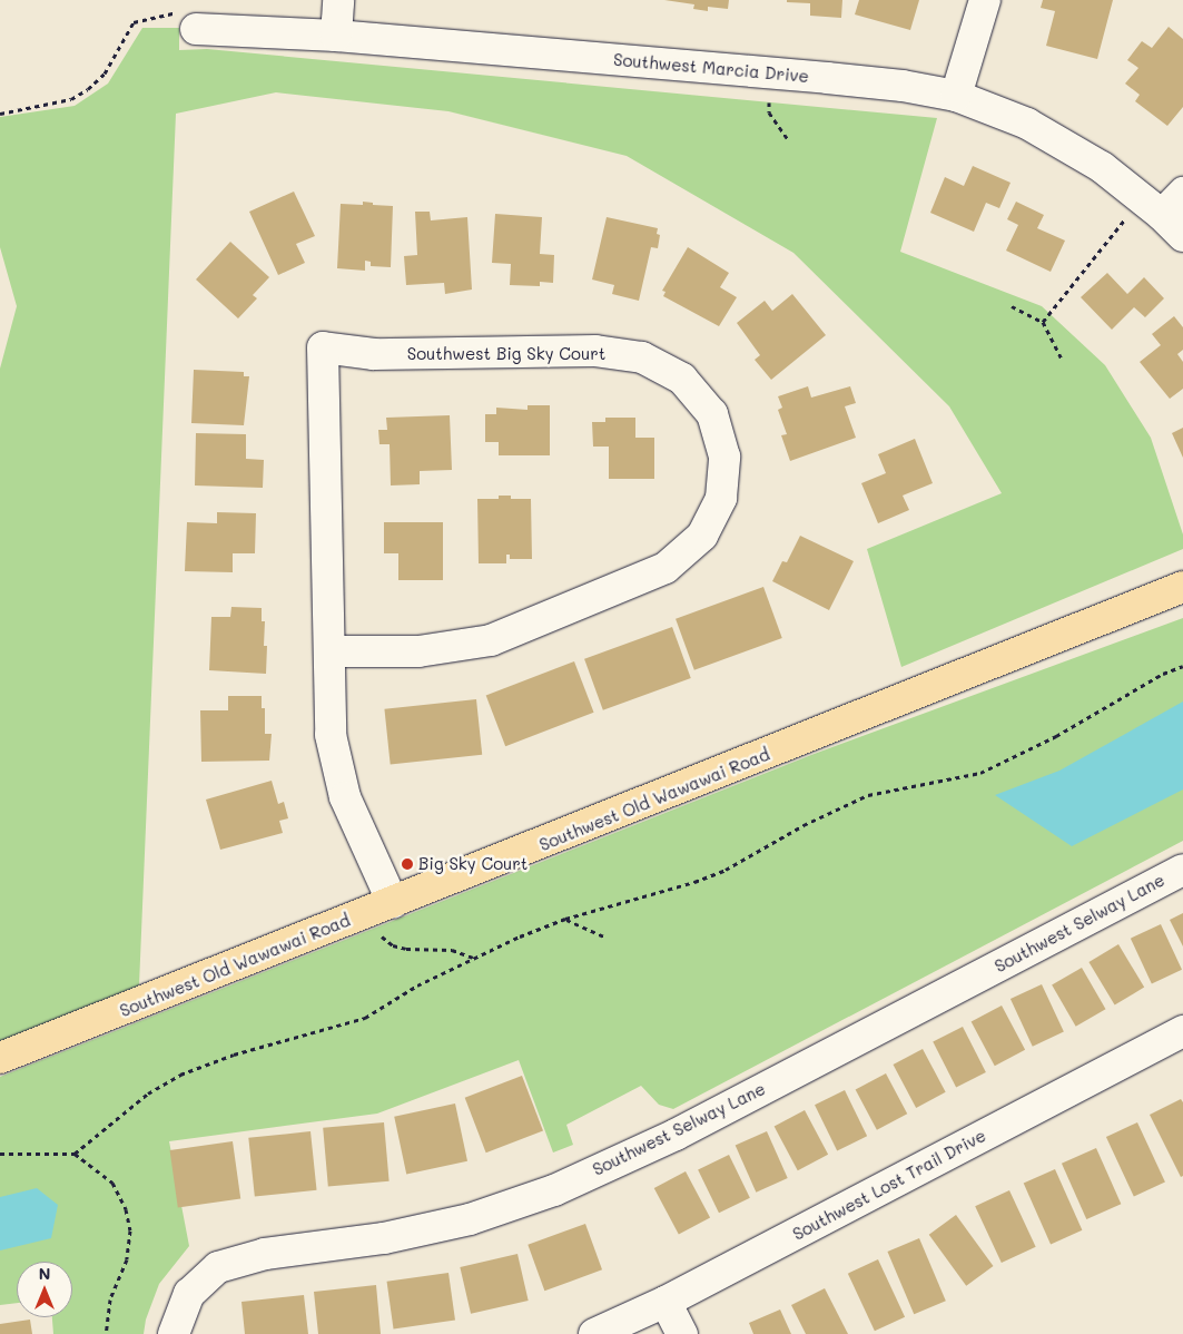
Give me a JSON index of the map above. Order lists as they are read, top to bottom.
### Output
{
  "streets": {
    "main road": ["Southwest Old Wawawai Road"],
    "street": [
      "Southwest Marcia Drive",
      "Southwest Big Sky Court",
      "Southwest Selway Lane",
      "Southwest Lost Trail Drive"
    ]
  },
  "crossings": [
    ["Southwest Big Sky Court", "Southwest Old Wawawai Road"]
  ],
  "places": ["Big Sky Court"],
  "north": "top"
}
